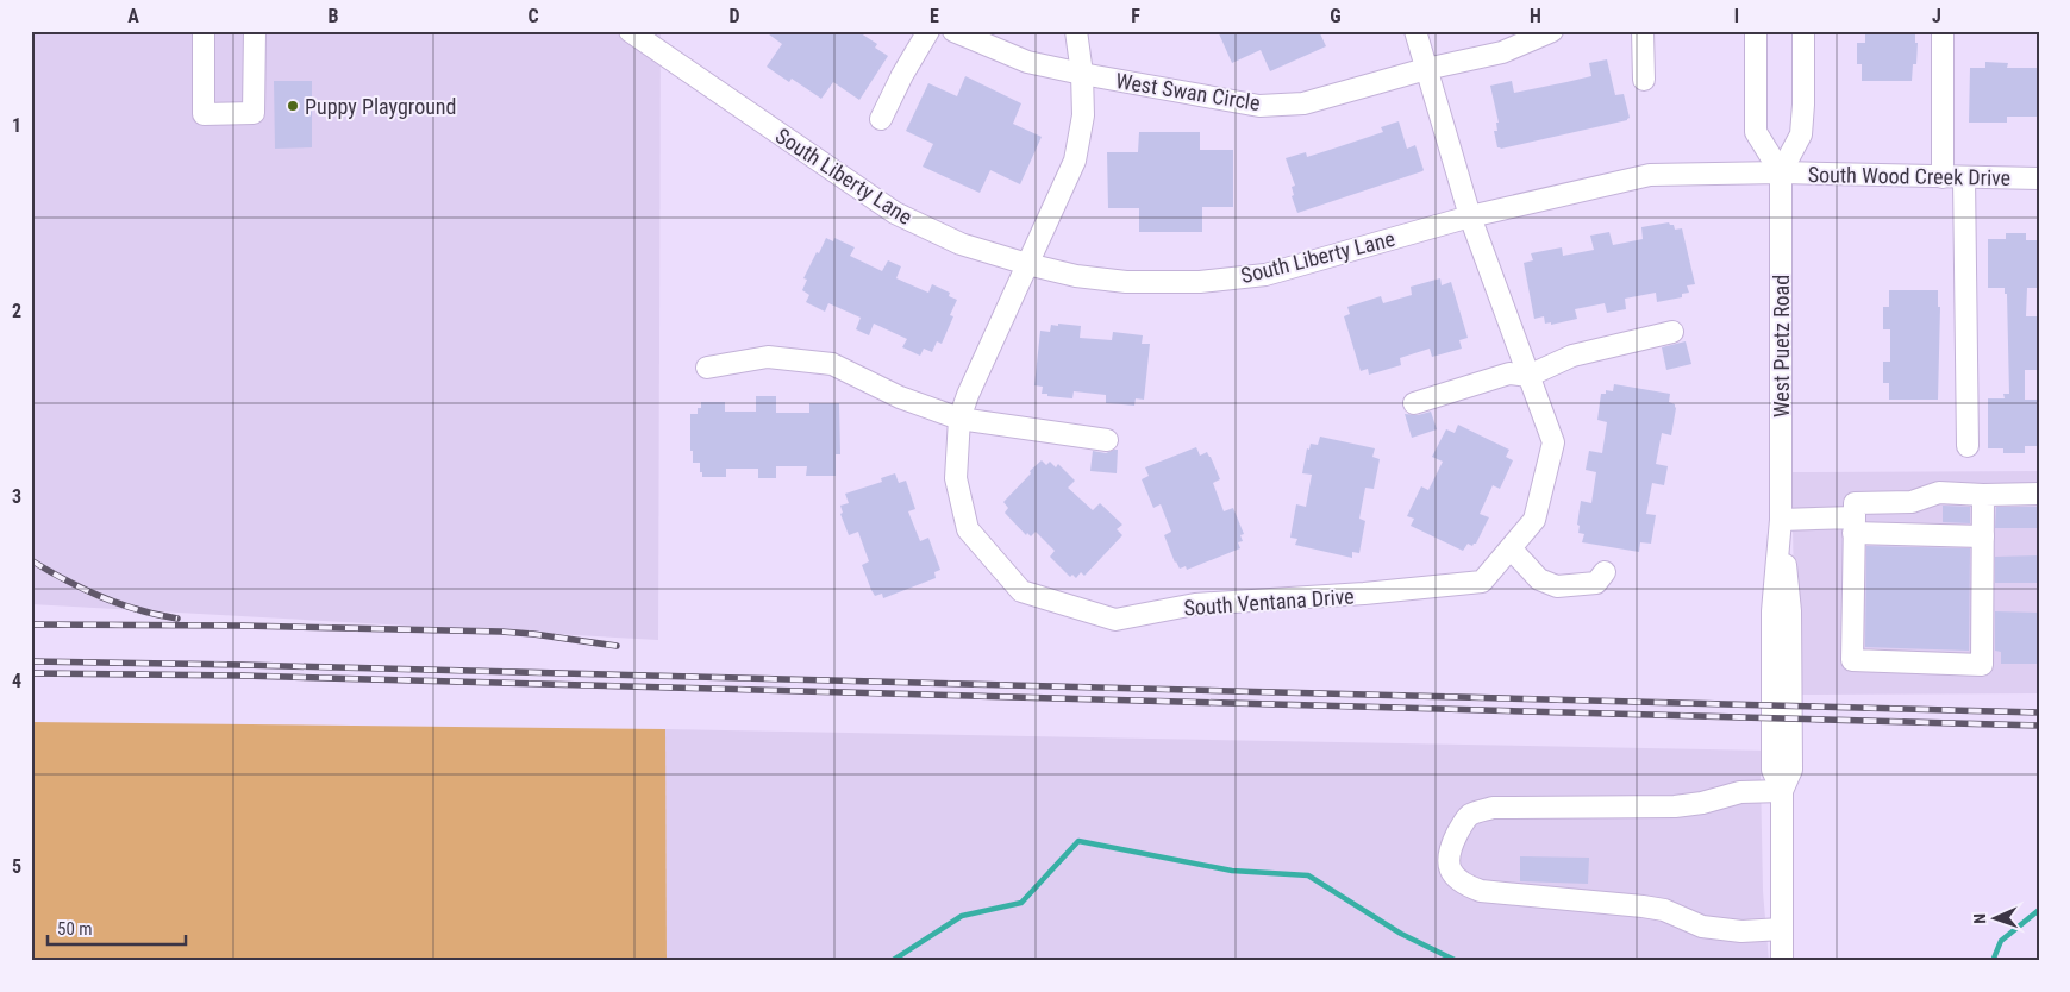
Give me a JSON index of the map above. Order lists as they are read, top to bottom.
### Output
{
  "streets": {
    "street": [
      "West Swan Circle",
      "South Liberty Lane",
      "South Wood Creek Drive",
      "West Puetz Road",
      "South Ventana Drive"
    ]
  },
  "crossings": [
    ["West Swan Circle", "South Ventana Drive"],
    ["South Liberty Lane", "South Wood Creek Drive"],
    ["South Liberty Lane", "West Puetz Road"],
    ["South Liberty Lane", "South Ventana Drive"],
    ["South Wood Creek Drive", "West Puetz Road"]
  ],
  "places": ["Puppy Playground"],
  "scale_bar": "50 m",
  "north": "left",
  "grid": {
    "columns": [
      "A",
      "B",
      "C",
      "D",
      "E",
      "F",
      "G",
      "H",
      "I",
      "J"
    ],
    "rows": [
      "1",
      "2",
      "3",
      "4",
      "5"
    ]
  }
}
